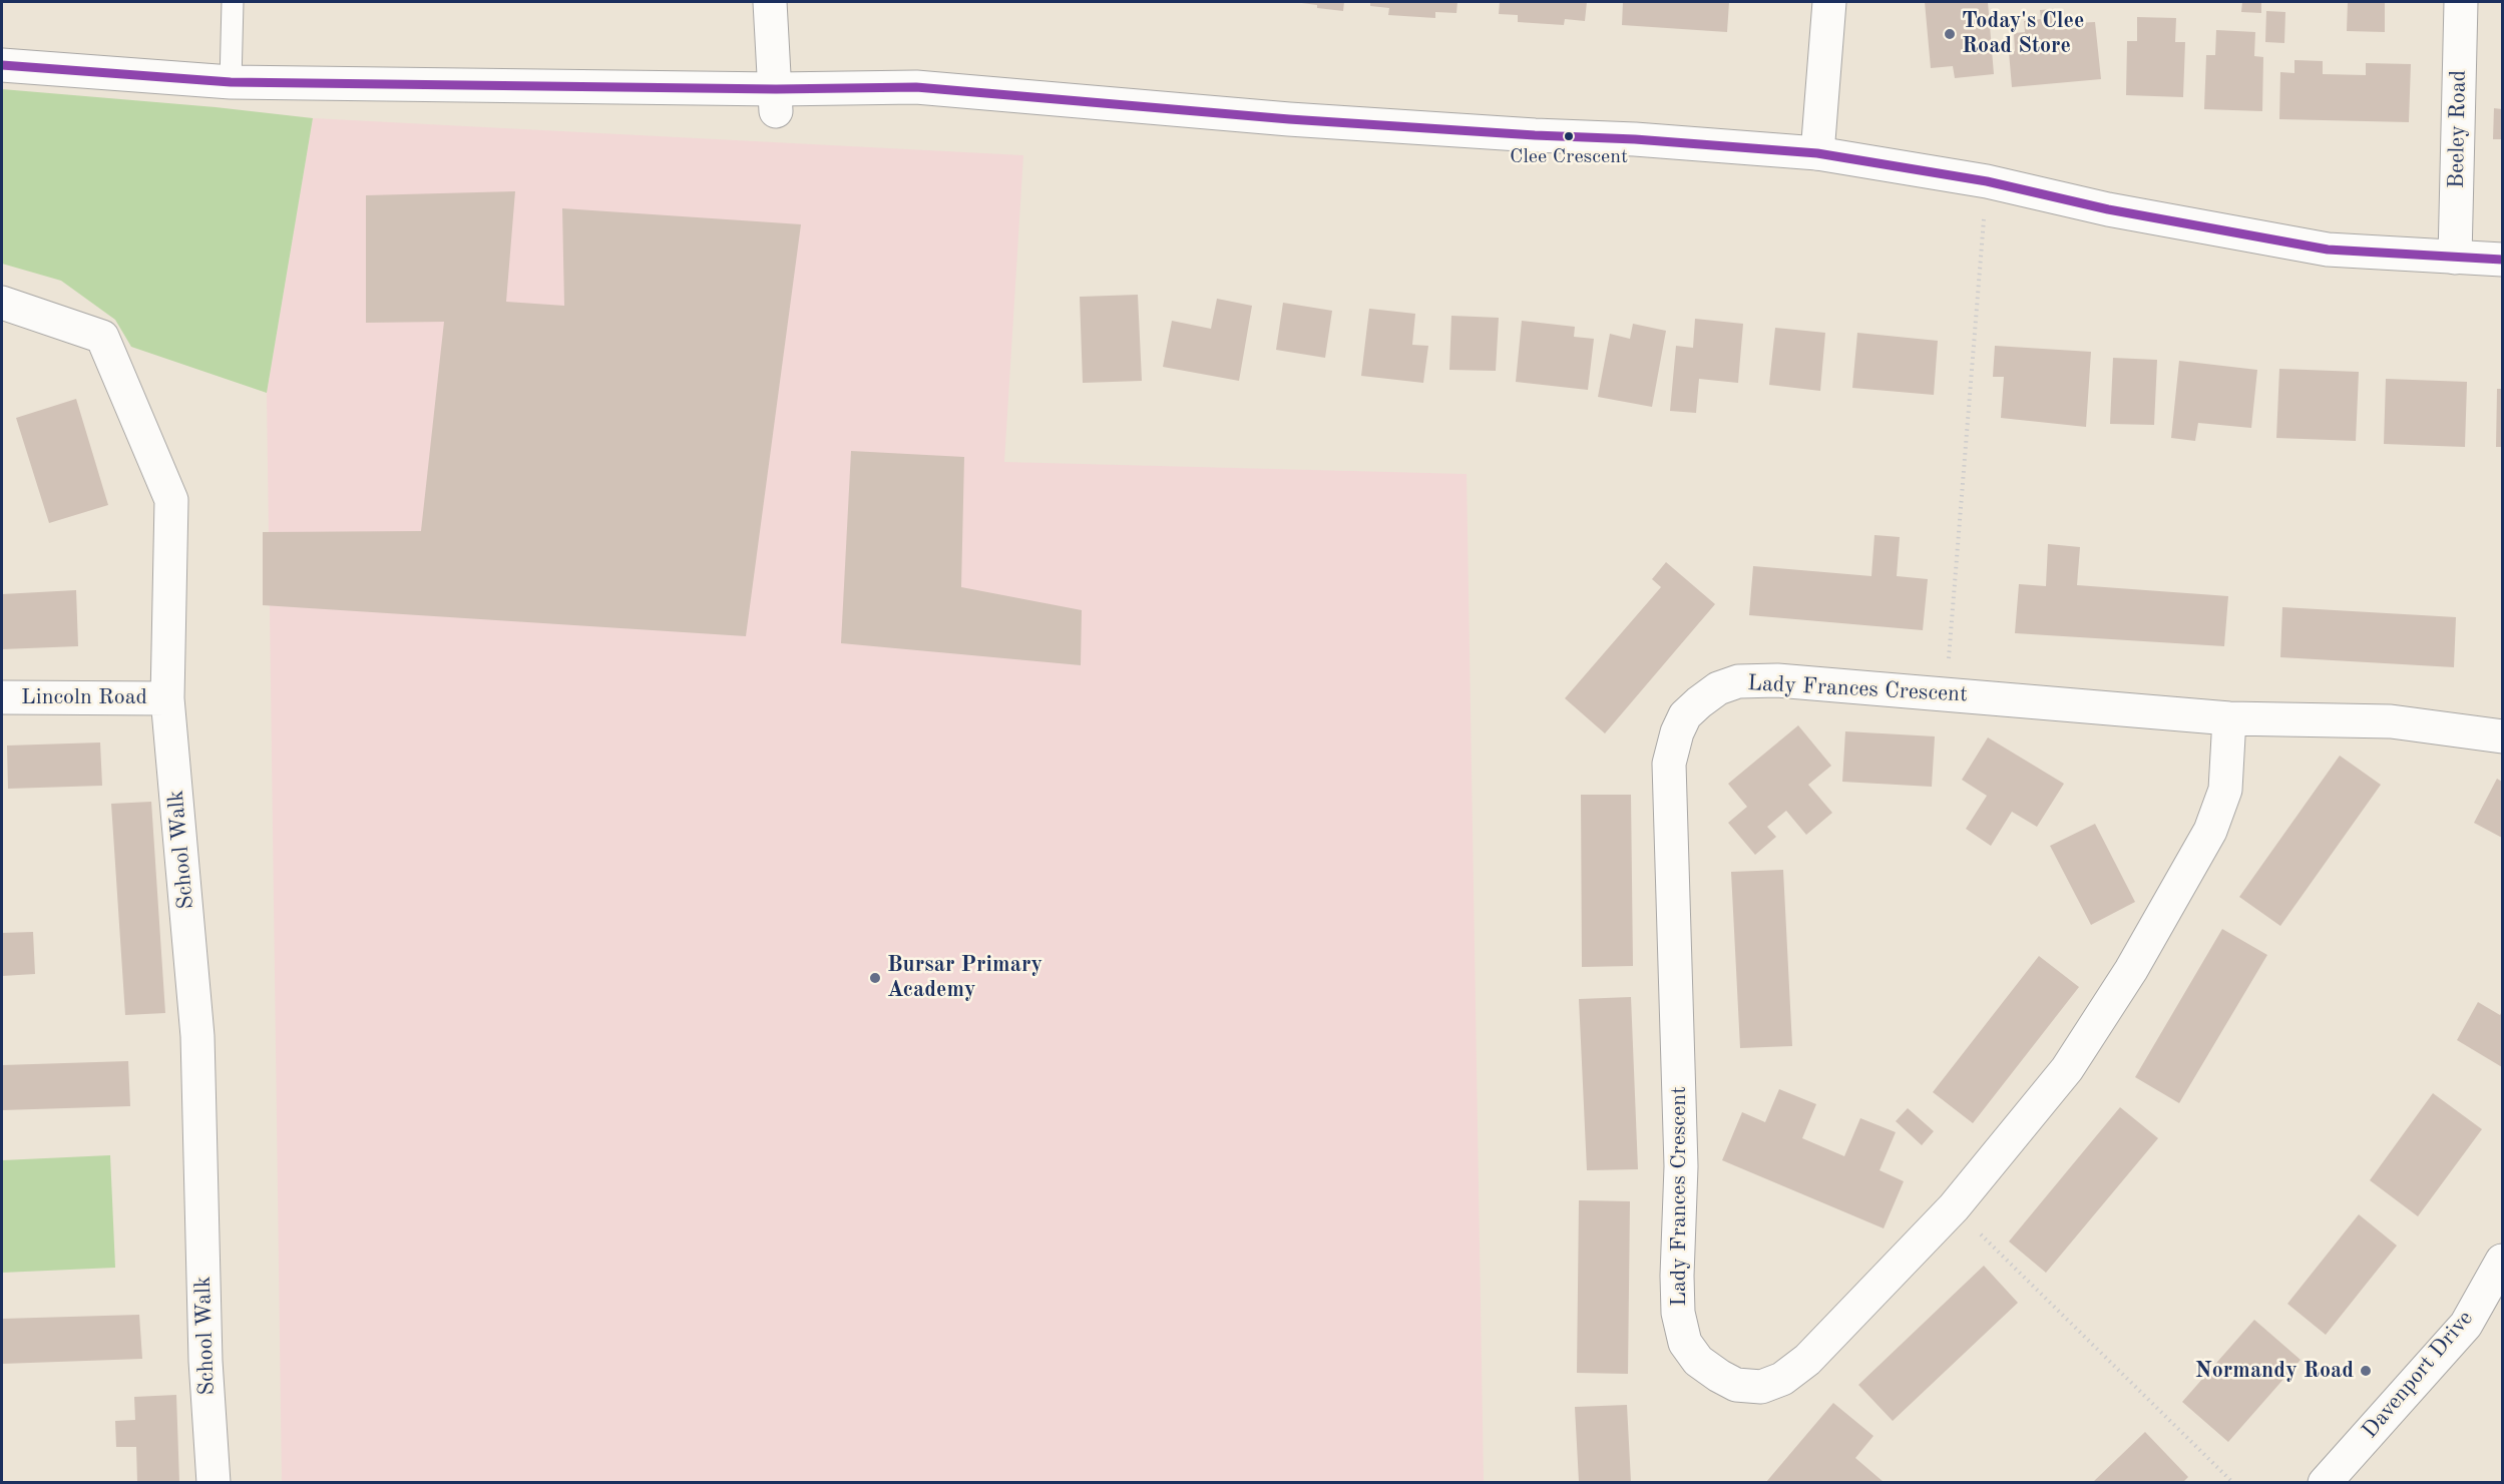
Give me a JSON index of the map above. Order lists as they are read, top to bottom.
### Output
{
  "streets": {
    "street": [
      "Beeley Road",
      "Lady Frances Crescent",
      "Lincoln Road",
      "School Walk",
      "Davenport Drive"
    ]
  },
  "crossings": [
    ["Lincoln Road", "School Walk"]
  ],
  "places": [
    "Today's Clee Road Store",
    "Clee Crescent",
    "Bursar Primary Academy",
    "Normandy Road"
  ]
}
